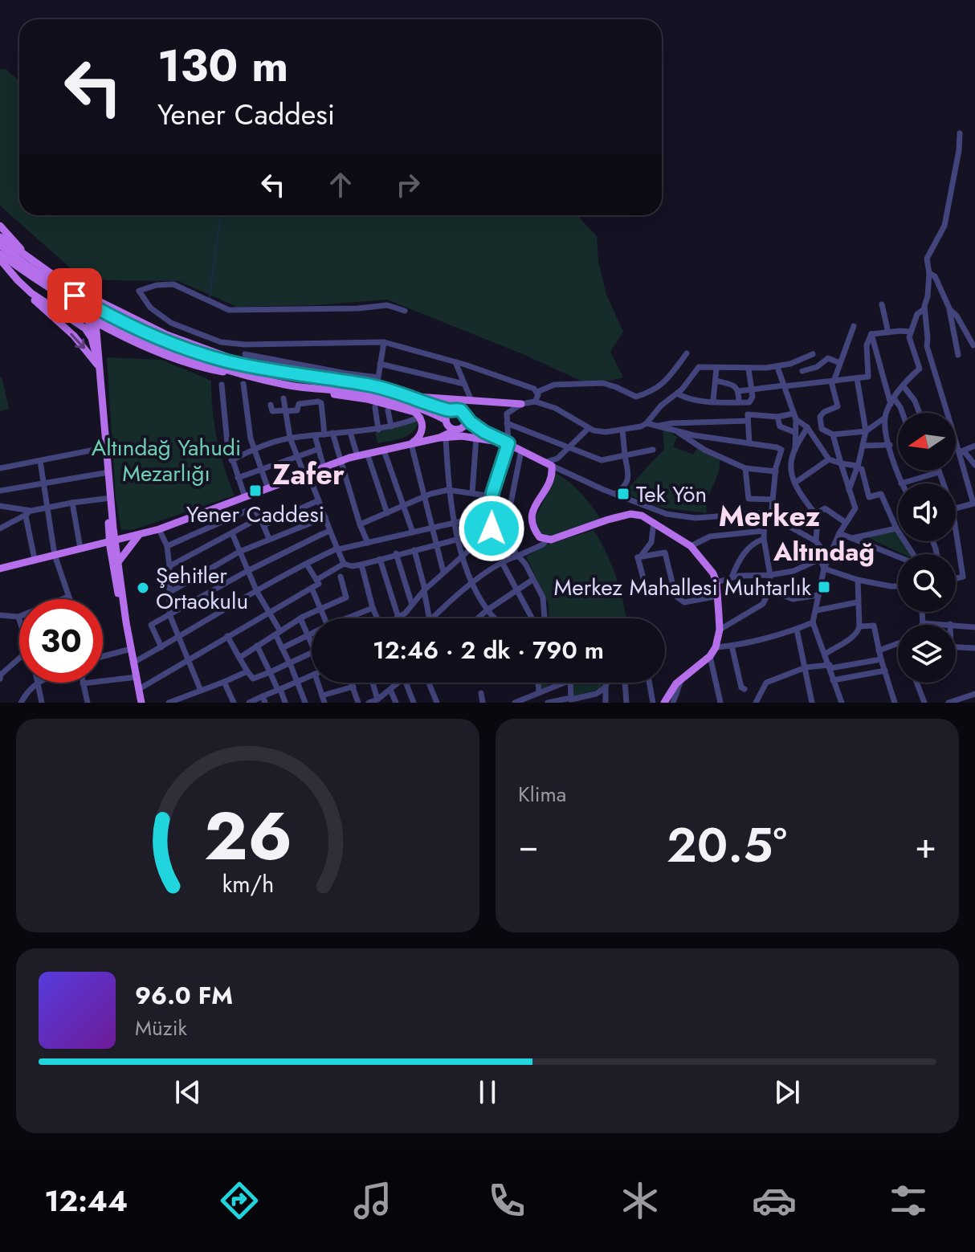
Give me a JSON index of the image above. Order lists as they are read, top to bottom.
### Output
{
  "districts": ["Zafer", "Merkez", "Altındağ"],
  "parks": ["Altındağ Yahudi Mezarlığı"],
  "places": {
    "transit": ["Yener Caddesi", "Tek Yön", "Merkez Mahallesi Muhtarlık"],
    "other": ["Şehitler Ortaokulu"]
  },
  "north": "left",
  "page": {
    "turn": ["130 m", "Yener Caddesi"],
    "limit": "30",
    "trip": "12:46 · 2 dk · 790 m",
    "tile": "Klima",
    "heat": ["−", "20.5°", "+"],
    "song": ["96.0 FM", "Müzik"],
    "tabs": "12:44",
    "gauge": ["26", "km/h"]
  }
}
